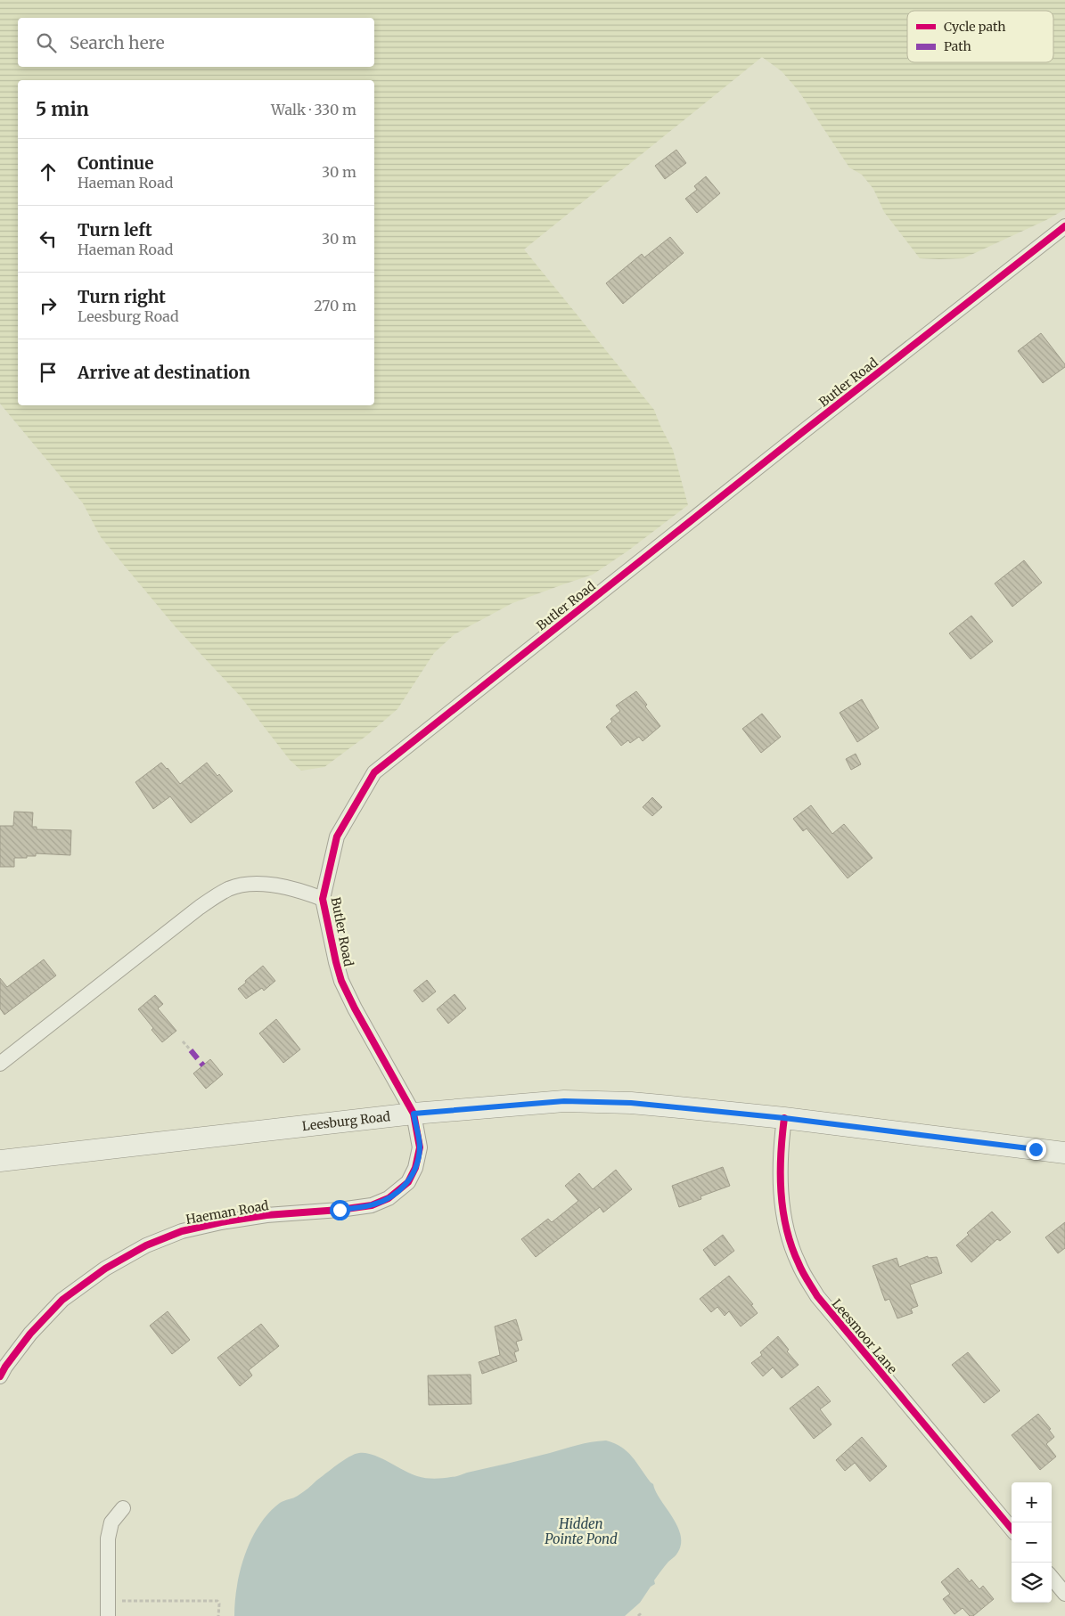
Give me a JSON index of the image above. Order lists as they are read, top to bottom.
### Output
{
  "streets": {
    "main road": ["Leesburg Road"],
    "street": ["Butler Road", "Haeman Road", "Leesmoor Lane"]
  },
  "crossings": [
    ["Butler Road", "Leesburg Road"],
    ["Butler Road", "Haeman Road"],
    ["Leesburg Road", "Haeman Road"],
    ["Leesburg Road", "Leesmoor Lane"]
  ],
  "water": ["Hidden Pointe Pond"],
  "legend": ["Cycle path", "Path"],
  "page": {
    "search": "Search here",
    "heading": ["5 min", "Walk · 330 m"],
    "list": [
      ["Continue", "Haeman Road", "30 m"],
      ["Turn left", "Haeman Road", "30 m"],
      ["Turn right", "Leesburg Road", "270 m"],
      "Arrive at destination"
    ],
    "map_buttons": ["+", "−"]
  }
}
